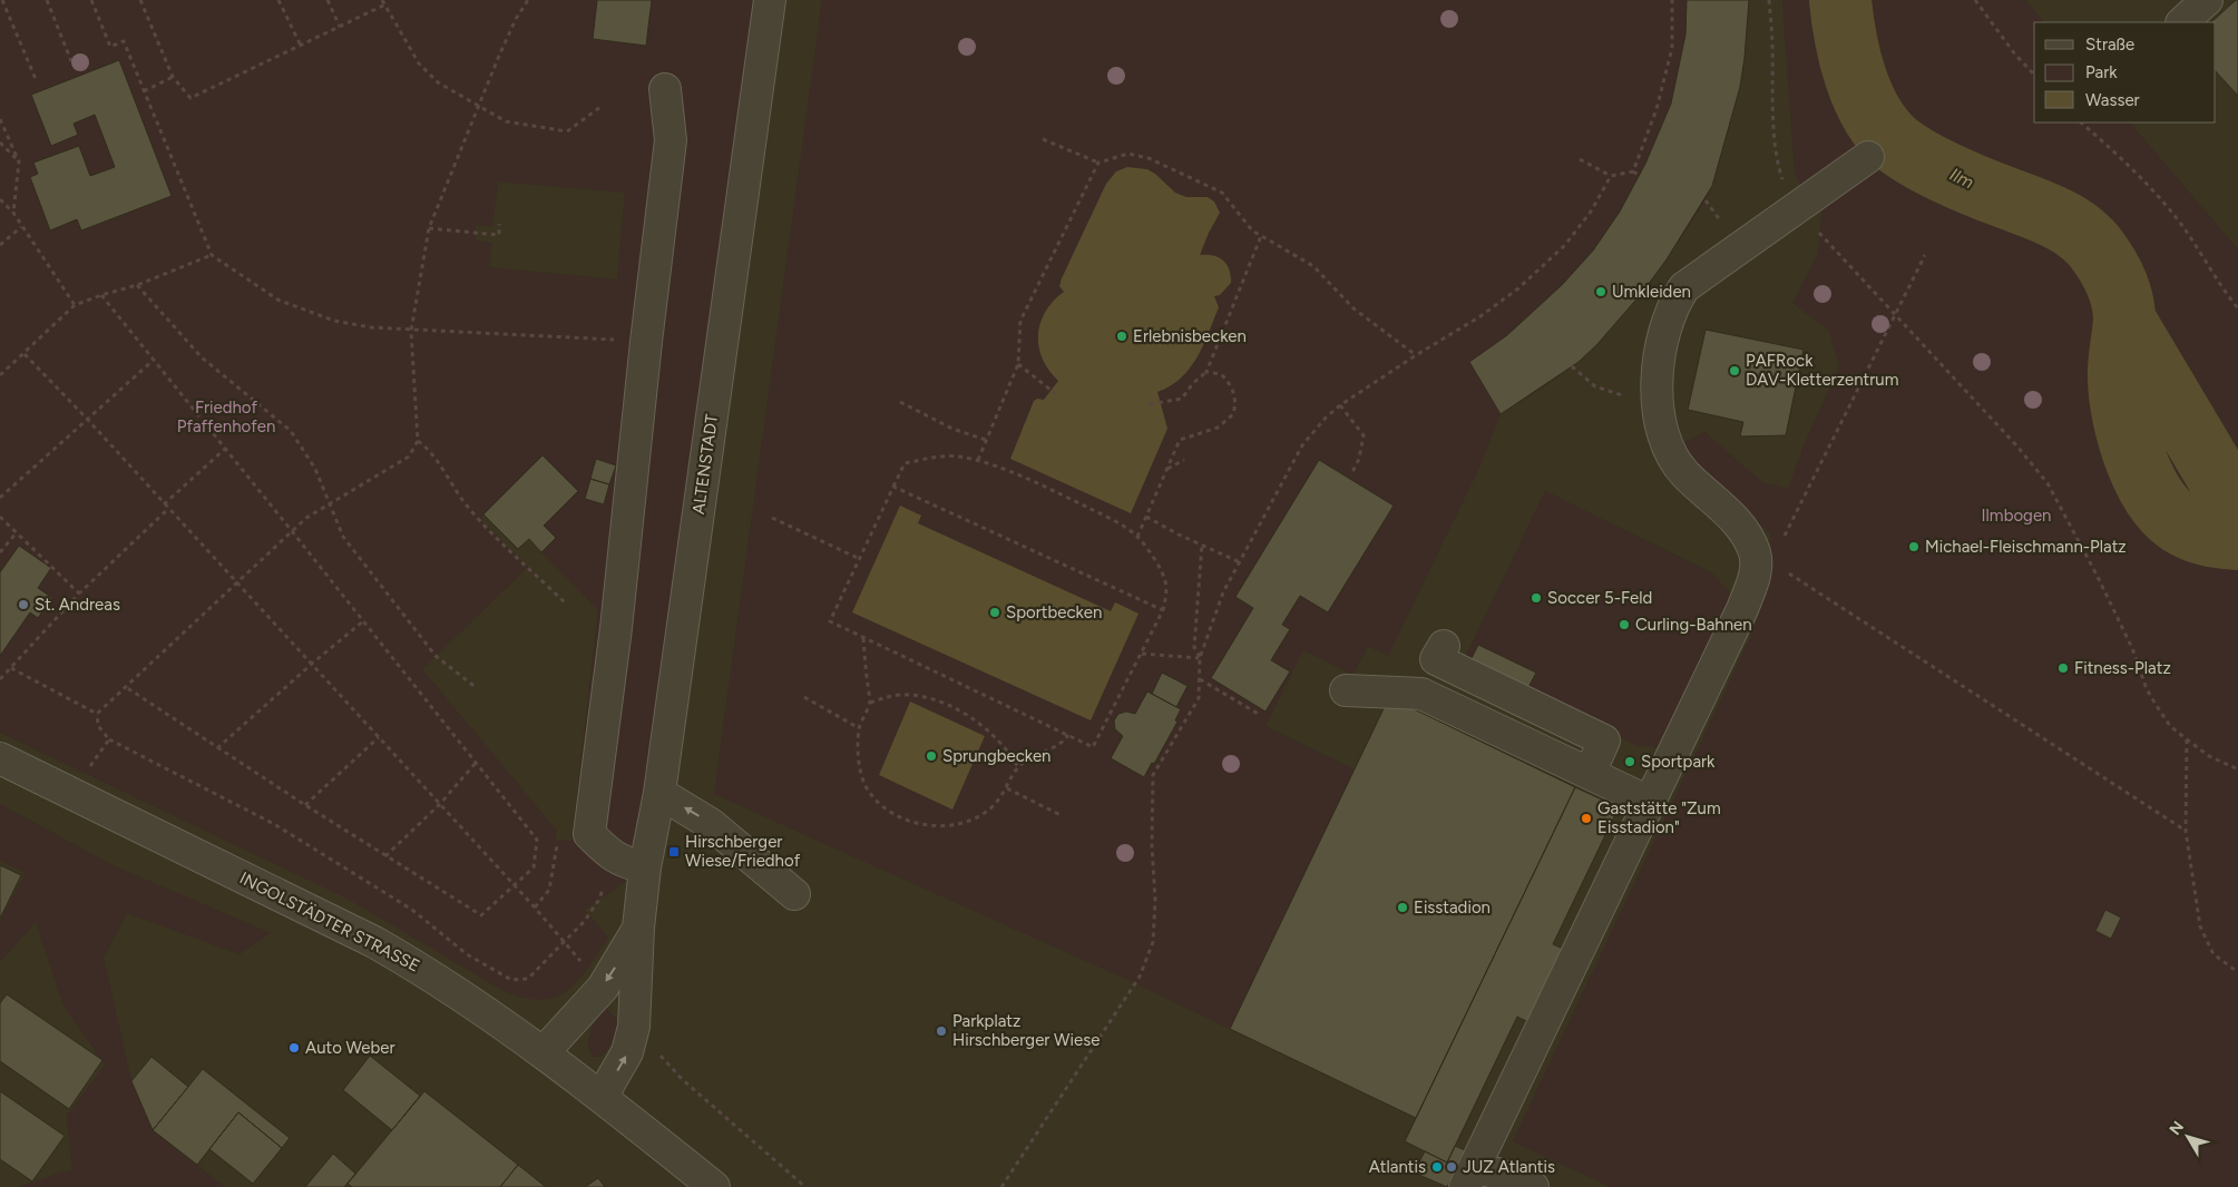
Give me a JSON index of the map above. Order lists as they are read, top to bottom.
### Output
{
  "streets": {
    "street": ["ALTENSTADT", "INGOLSTÄDTER STRASSE"]
  },
  "crossings": [
    ["ALTENSTADT", "INGOLSTÄDTER STRASSE"]
  ],
  "water": ["Ilm"],
  "parks": ["Friedhof Pfaffenhofen", "Ilmbogen"],
  "places": {
    "other": [
      "Umkleiden",
      "Erlebnisbecken",
      "PAFRock DAV-Kletterzentrum",
      "Michael-Fleischmann-Platz",
      "Soccer 5-Feld",
      "St. Andreas",
      "Sportbecken",
      "Curling-Bahnen",
      "Fitness-Platz",
      "Sprungbecken",
      "Sportpark",
      "Gaststätte \"Zum Eisstadion\"",
      "Eisstadion",
      "Parkplatz Hirschberger Wiese",
      "Auto Weber",
      "Atlantis",
      "JUZ Atlantis"
    ],
    "transit": ["Hirschberger Wiese/Friedhof"]
  },
  "legend": ["Straße", "Park", "Wasser"],
  "north": "top left"
}
